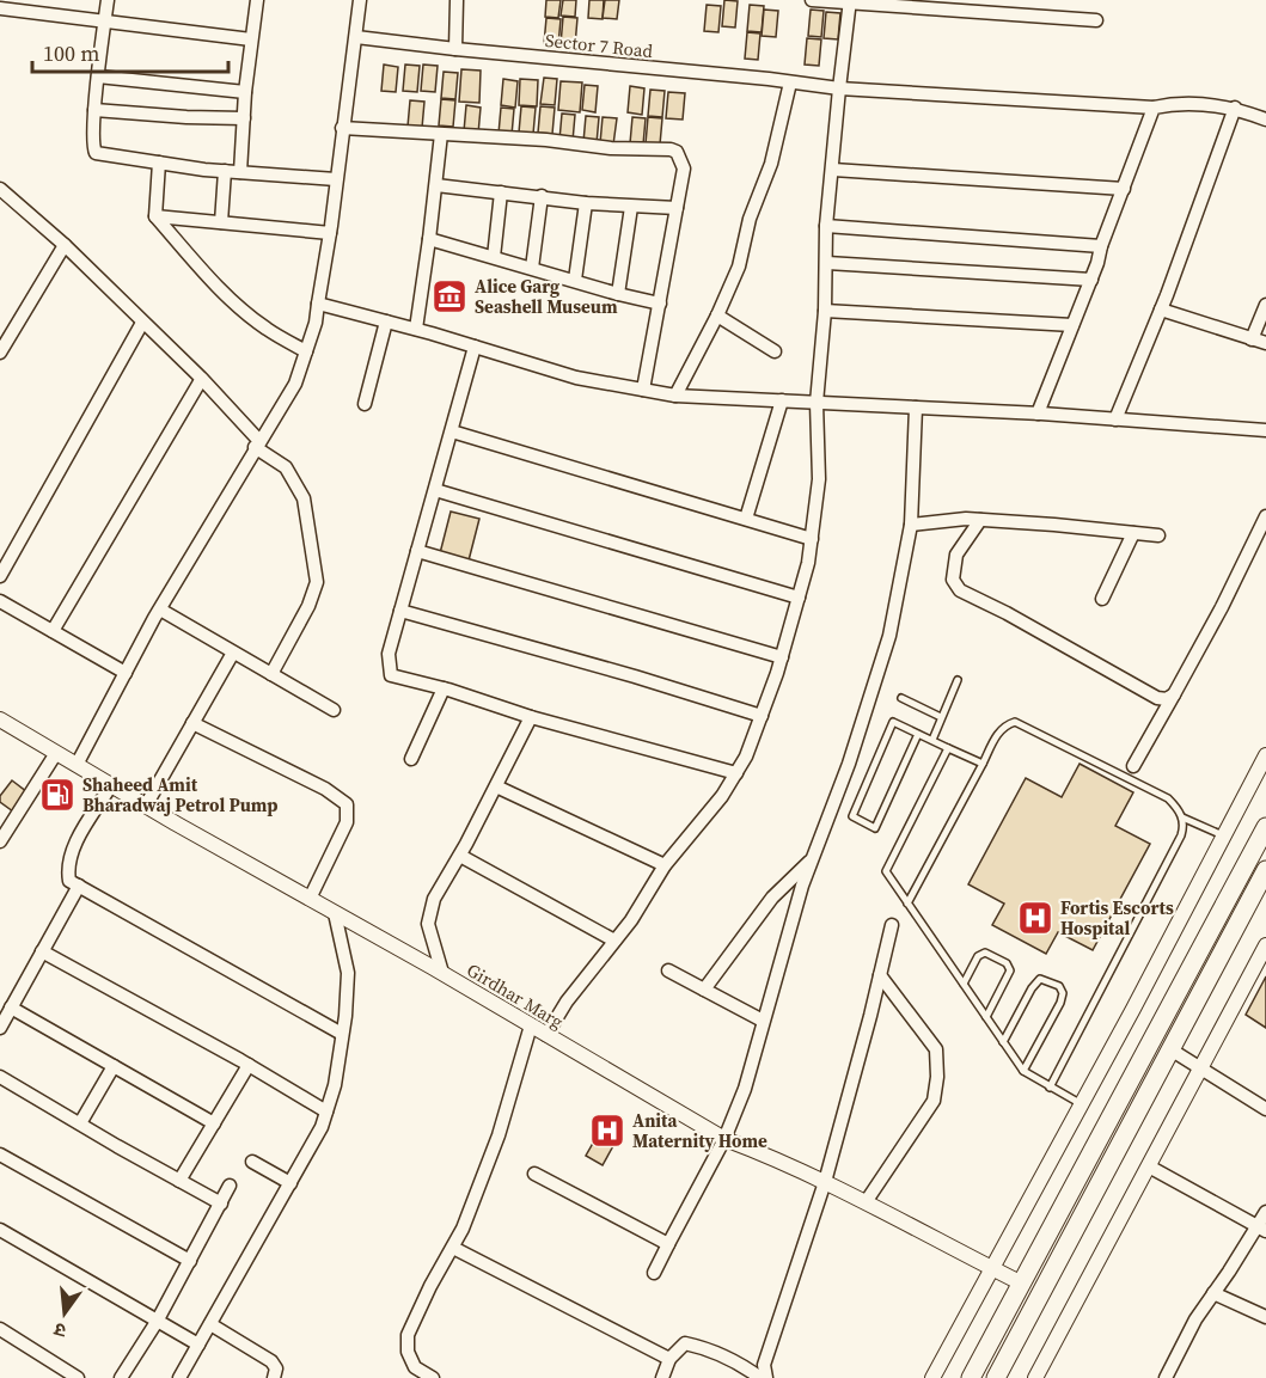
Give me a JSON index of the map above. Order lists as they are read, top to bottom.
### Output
{
  "streets": {
    "street": ["Sector 7 Road", "Girdhar Marg"]
  },
  "places": {
    "museum": ["Alice Garg Seashell Museum"],
    "fuel station": ["Shaheed Amit Bharadwaj Petrol Pump"],
    "hospital": ["Fortis Escorts Hospital", "Anita Maternity Home"]
  },
  "scale_bar": "100 m",
  "north": "bottom"
}
